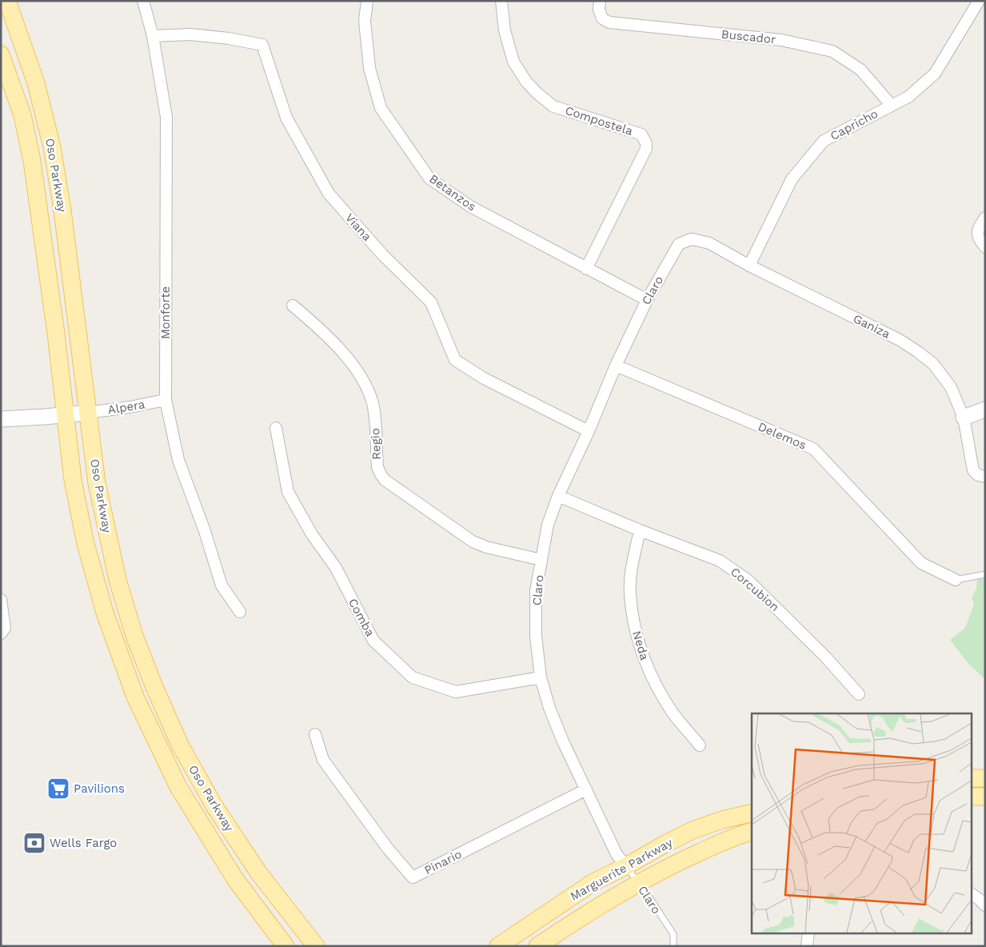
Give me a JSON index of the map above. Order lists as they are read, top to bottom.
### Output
{
  "streets": {
    "main road": ["Oso Parkway", "Marguerite Parkway"],
    "street": [
      "Buscador",
      "Compostela",
      "Capricho",
      "Betanzos",
      "Viana",
      "Claro",
      "Monforte",
      "Ganiza",
      "Alpera",
      "Delemos",
      "Regio",
      "Corcubion",
      "Comba",
      "Neda",
      "Pinario"
    ]
  },
  "crossings": [
    ["Buscador", "Capricho"],
    ["Compostela", "Betanzos"],
    ["Capricho", "Ganiza"],
    ["Oso Parkway", "Alpera"],
    ["Betanzos", "Claro"],
    ["Viana", "Claro"],
    ["Viana", "Monforte"],
    ["Claro", "Ganiza"],
    ["Claro", "Delemos"],
    ["Claro", "Regio"],
    ["Claro", "Corcubion"],
    ["Claro", "Comba"],
    ["Claro", "Pinario"],
    ["Claro", "Marguerite Parkway"],
    ["Monforte", "Alpera"],
    ["Corcubion", "Neda"]
  ],
  "places": {
    "supermarket": ["Pavilions"],
    "bank": ["Wells Fargo"]
  }
}
